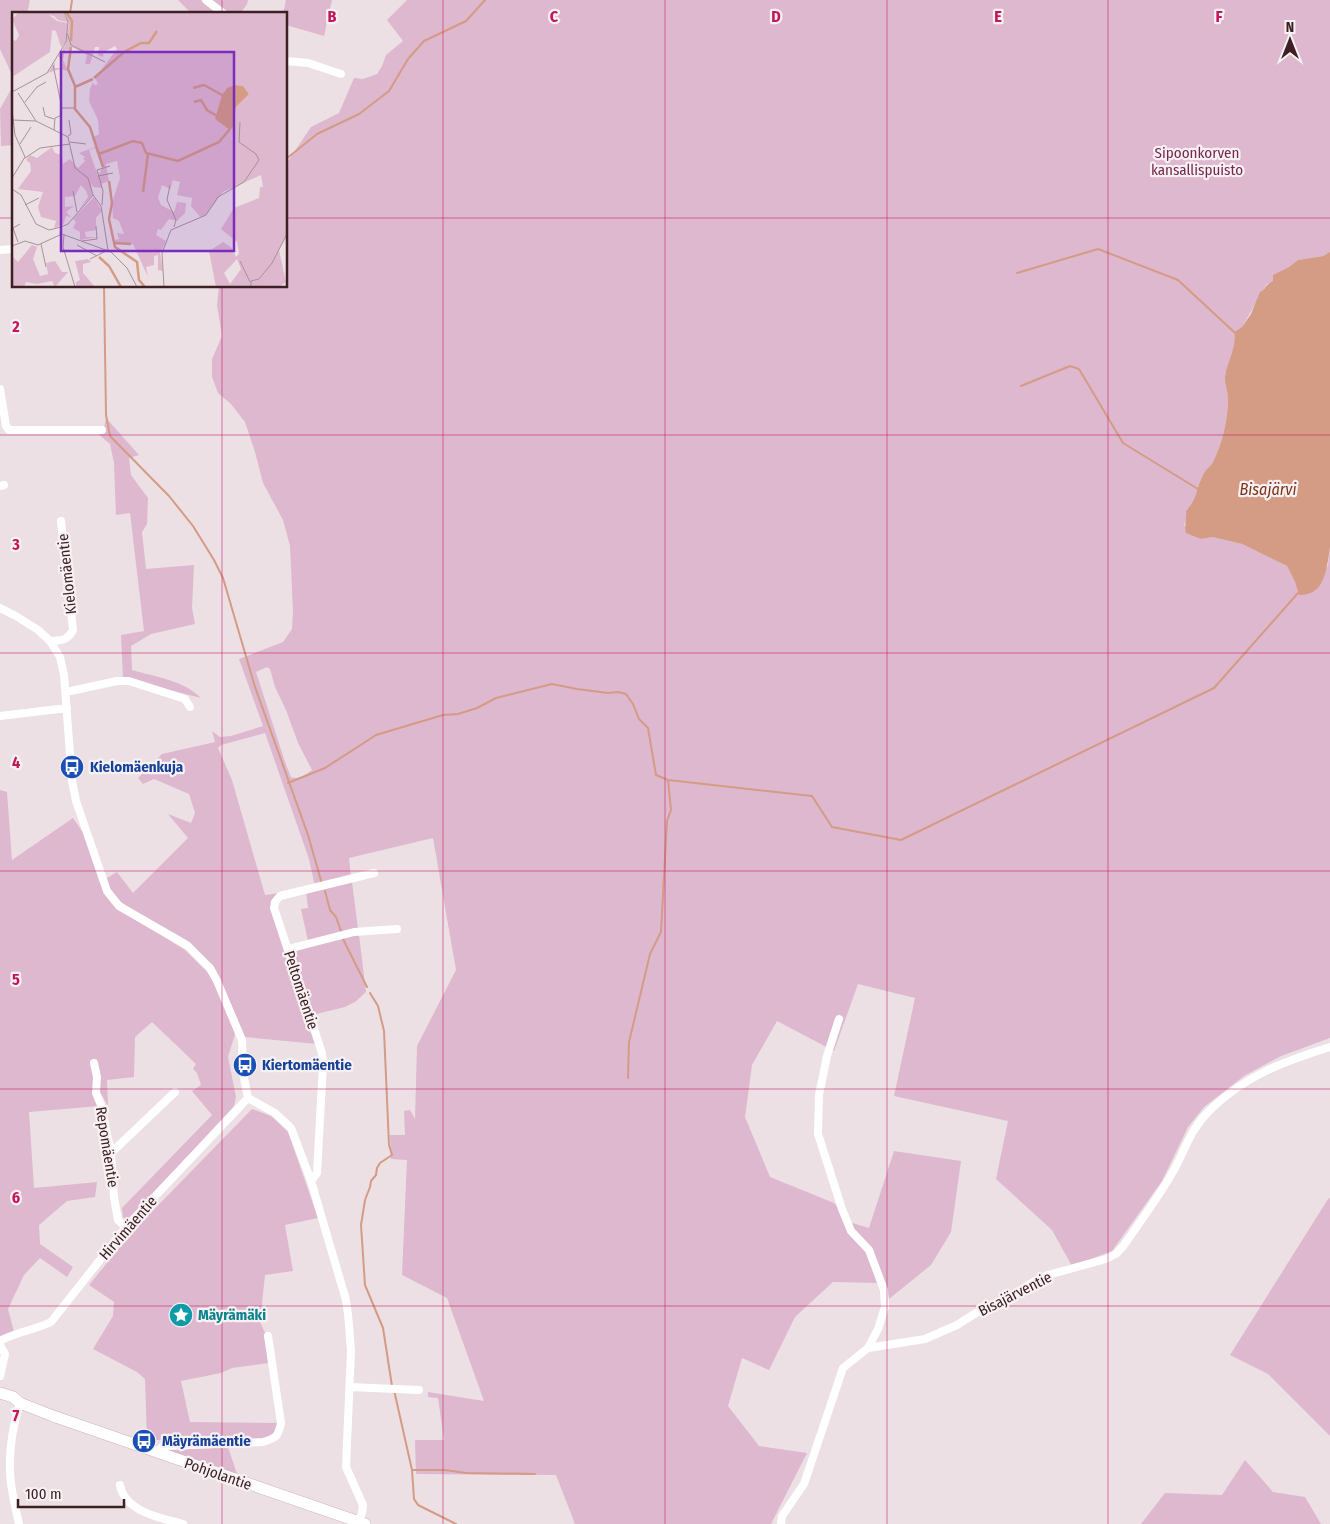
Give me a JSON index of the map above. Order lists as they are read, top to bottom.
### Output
{
  "streets": {
    "street": [
      "Kielomäentie",
      "Peltomäentie",
      "Repomäentie",
      "Hirvimäentie",
      "Bisajärventie",
      "Pohjolantie"
    ]
  },
  "crossings": [
    ["Repomäentie", "Hirvimäentie"]
  ],
  "water": ["Bisajärvi"],
  "parks": ["Sipoonkorven kansallispuisto"],
  "places": {
    "bus stop": ["Kielomäenkuja", "Kiertomäentie", "Mäyrämäentie"],
    "place": ["Mäyrämäki"]
  },
  "scale_bar": "100 m",
  "north": "top",
  "grid": {
    "columns": [
      "B",
      "C",
      "D",
      "E",
      "F"
    ],
    "rows": [
      "2",
      "3",
      "4",
      "5",
      "6",
      "7"
    ]
  }
}
